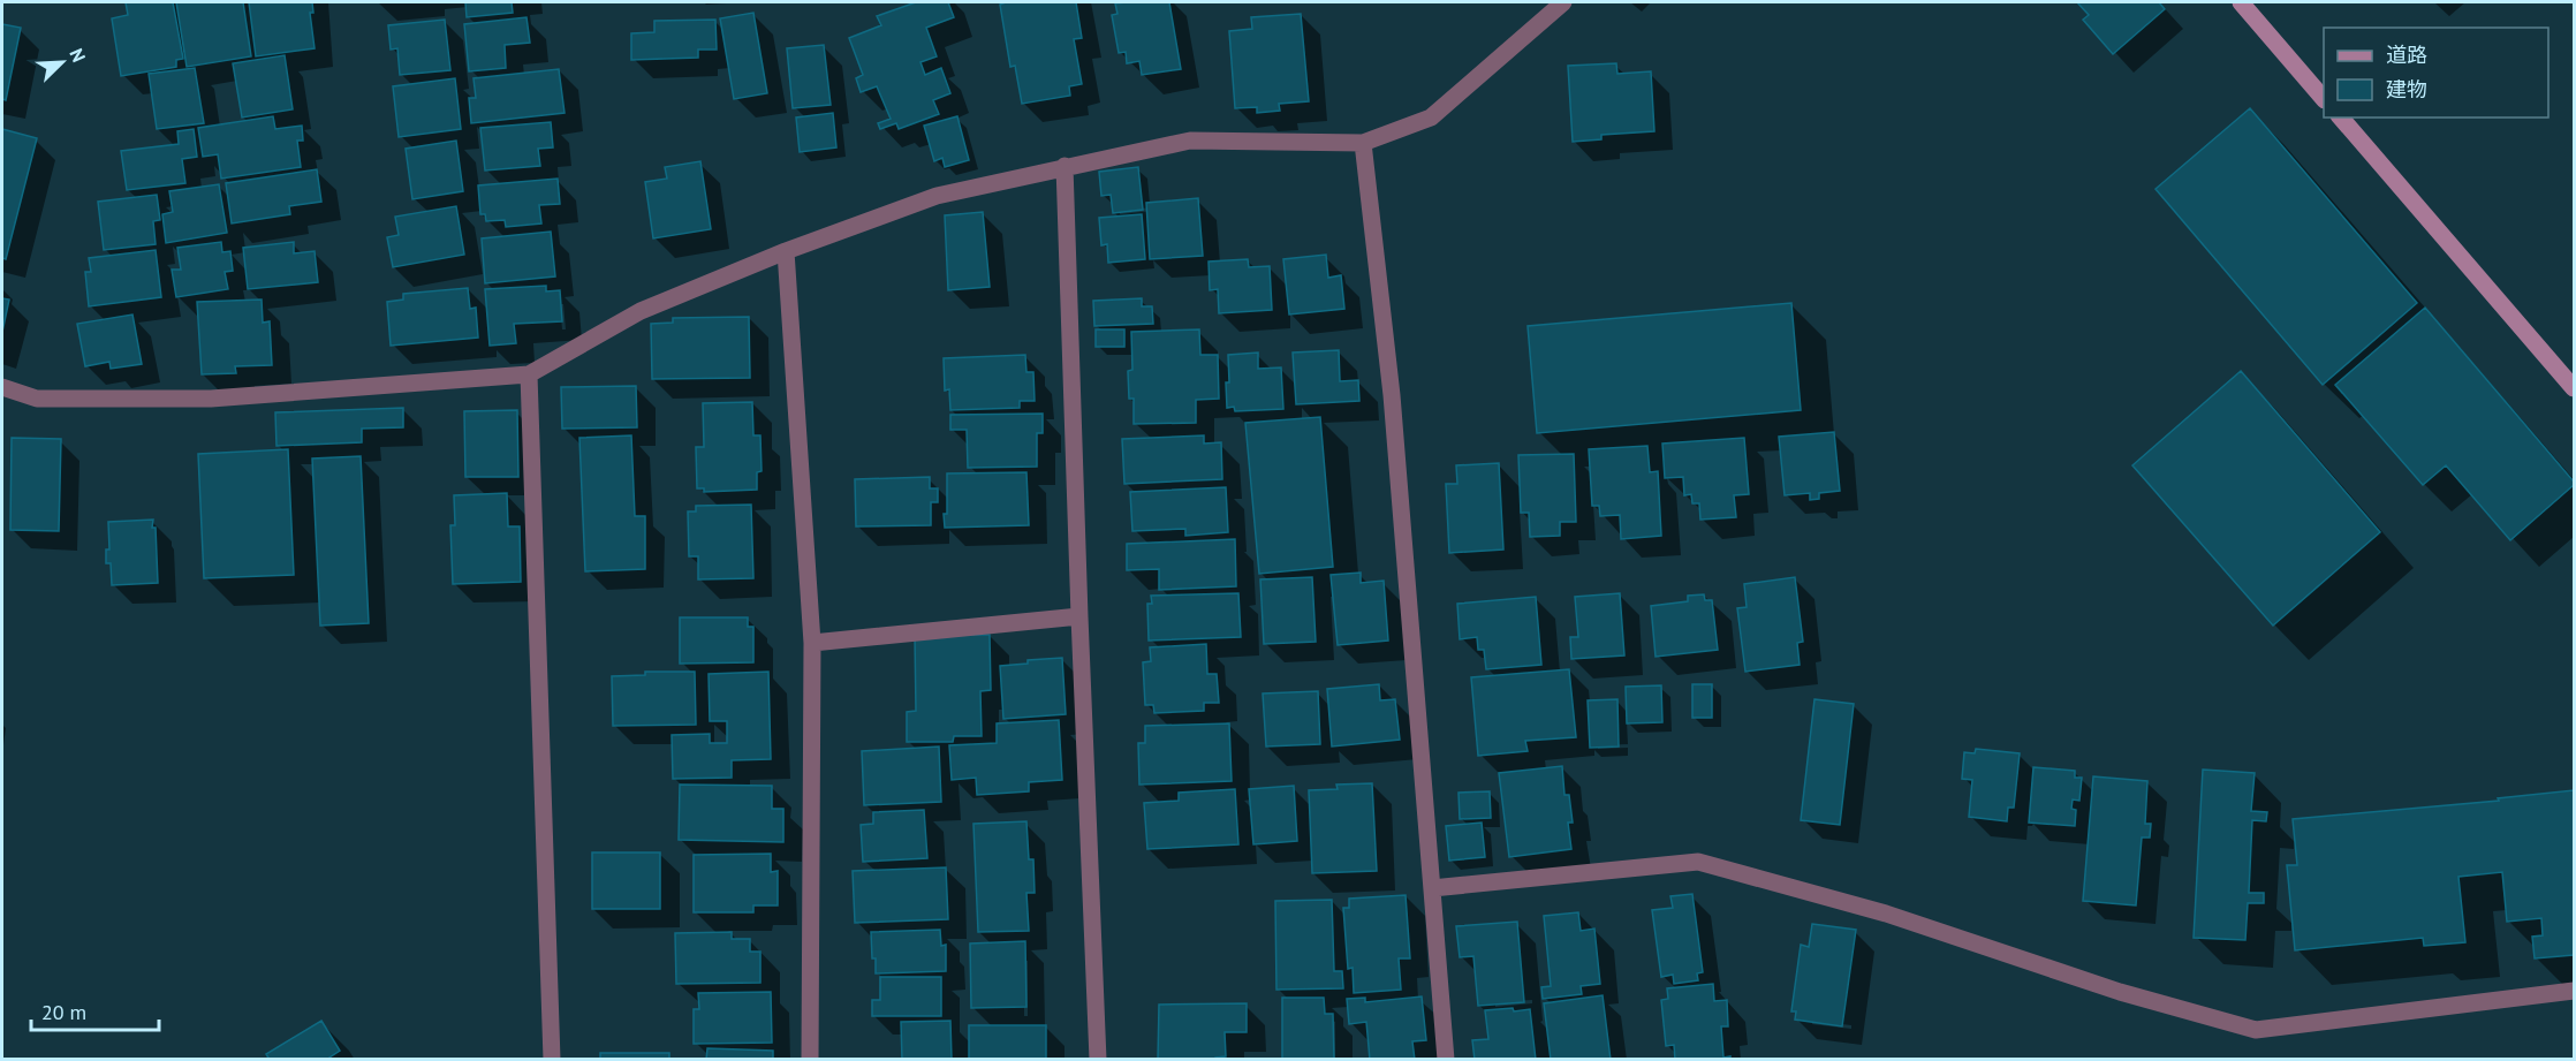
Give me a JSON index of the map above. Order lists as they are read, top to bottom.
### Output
{
  "legend": ["道路", "建物"],
  "scale_bar": "20 m",
  "north": "top right"
}
